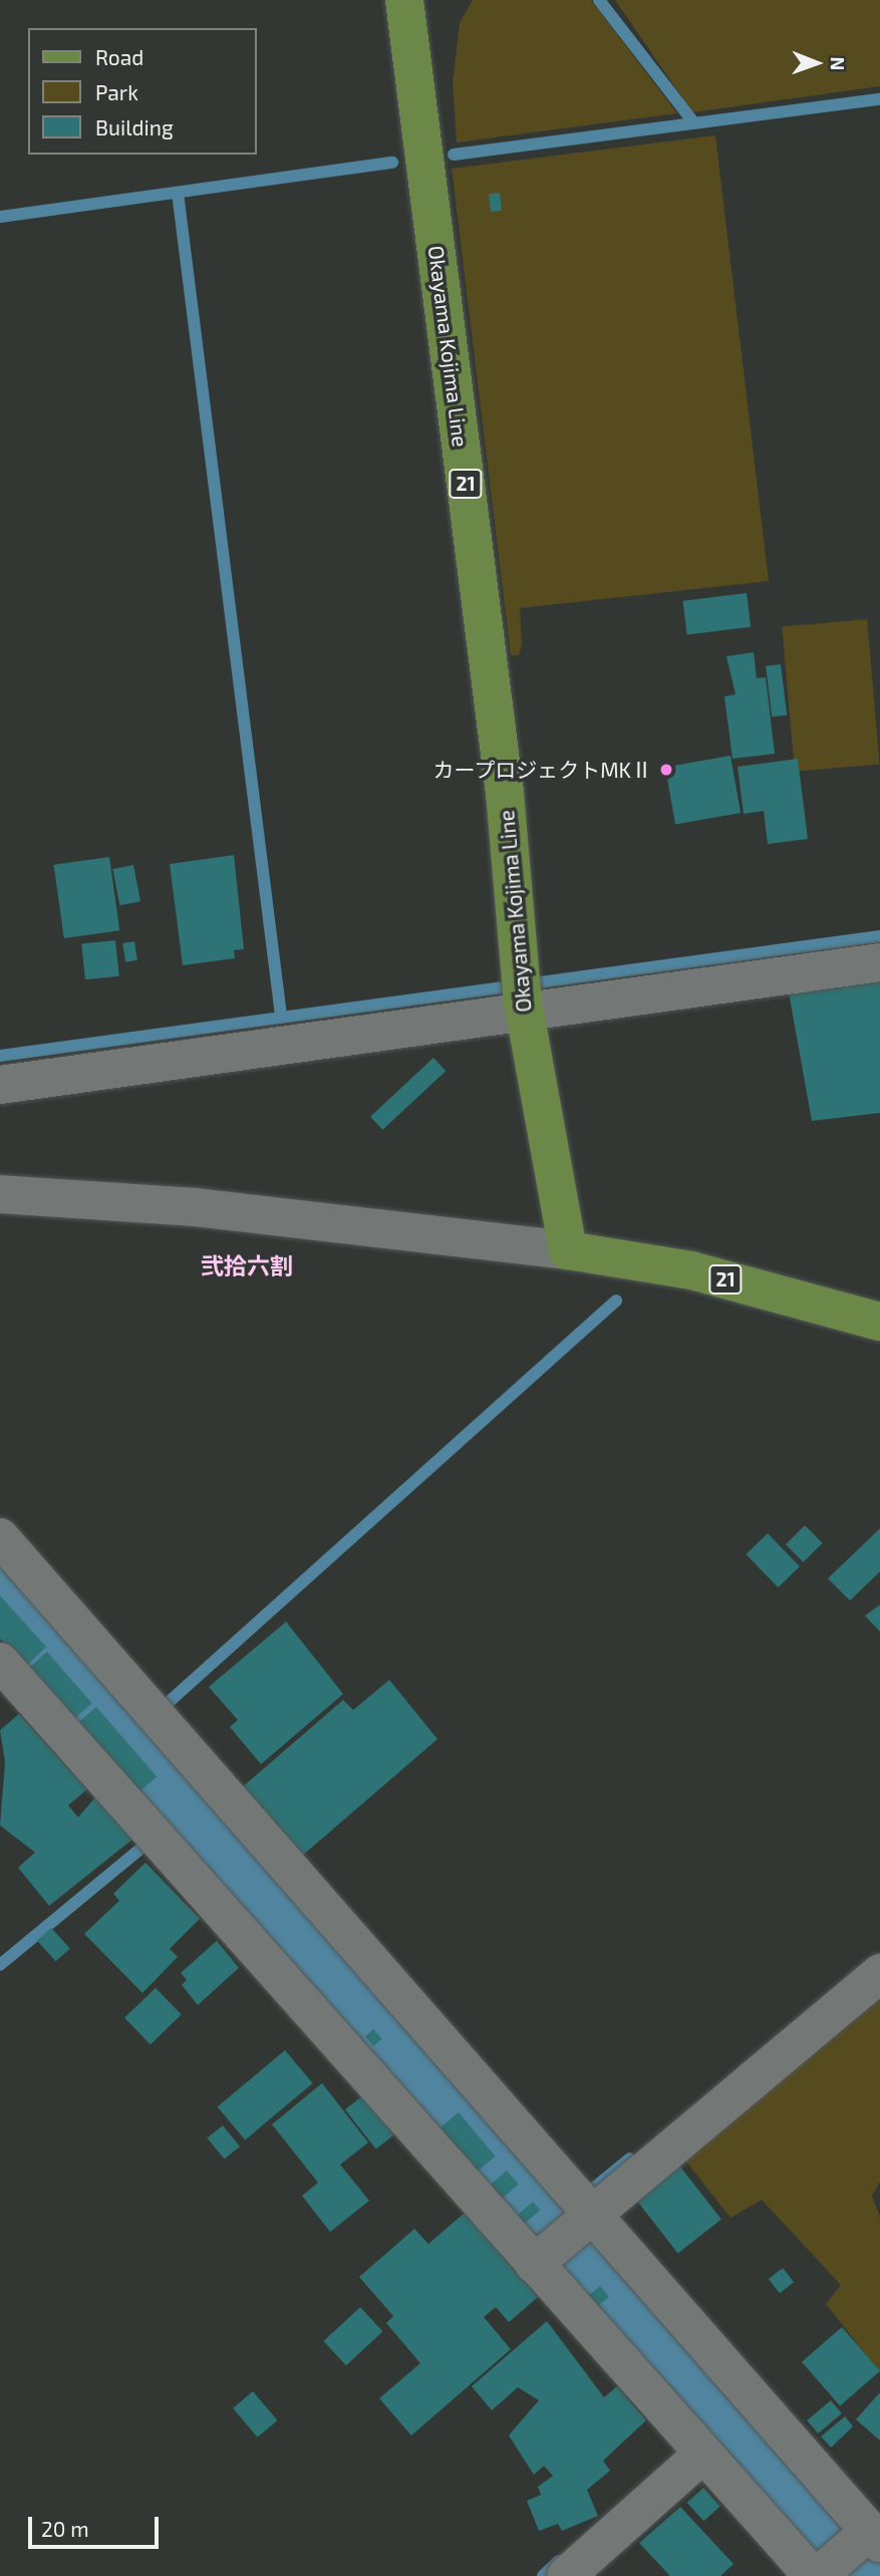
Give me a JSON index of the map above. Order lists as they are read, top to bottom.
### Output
{
  "streets": {
    "main road": ["Okayama Kojima Line", "21"]
  },
  "crossings": [
    ["Okayama Kojima Line", "21"]
  ],
  "districts": ["弐拾六割"],
  "places": ["カープロジェクトMKⅡ"],
  "legend": ["Road", "Park", "Building"],
  "scale_bar": "20 m",
  "north": "right"
}
